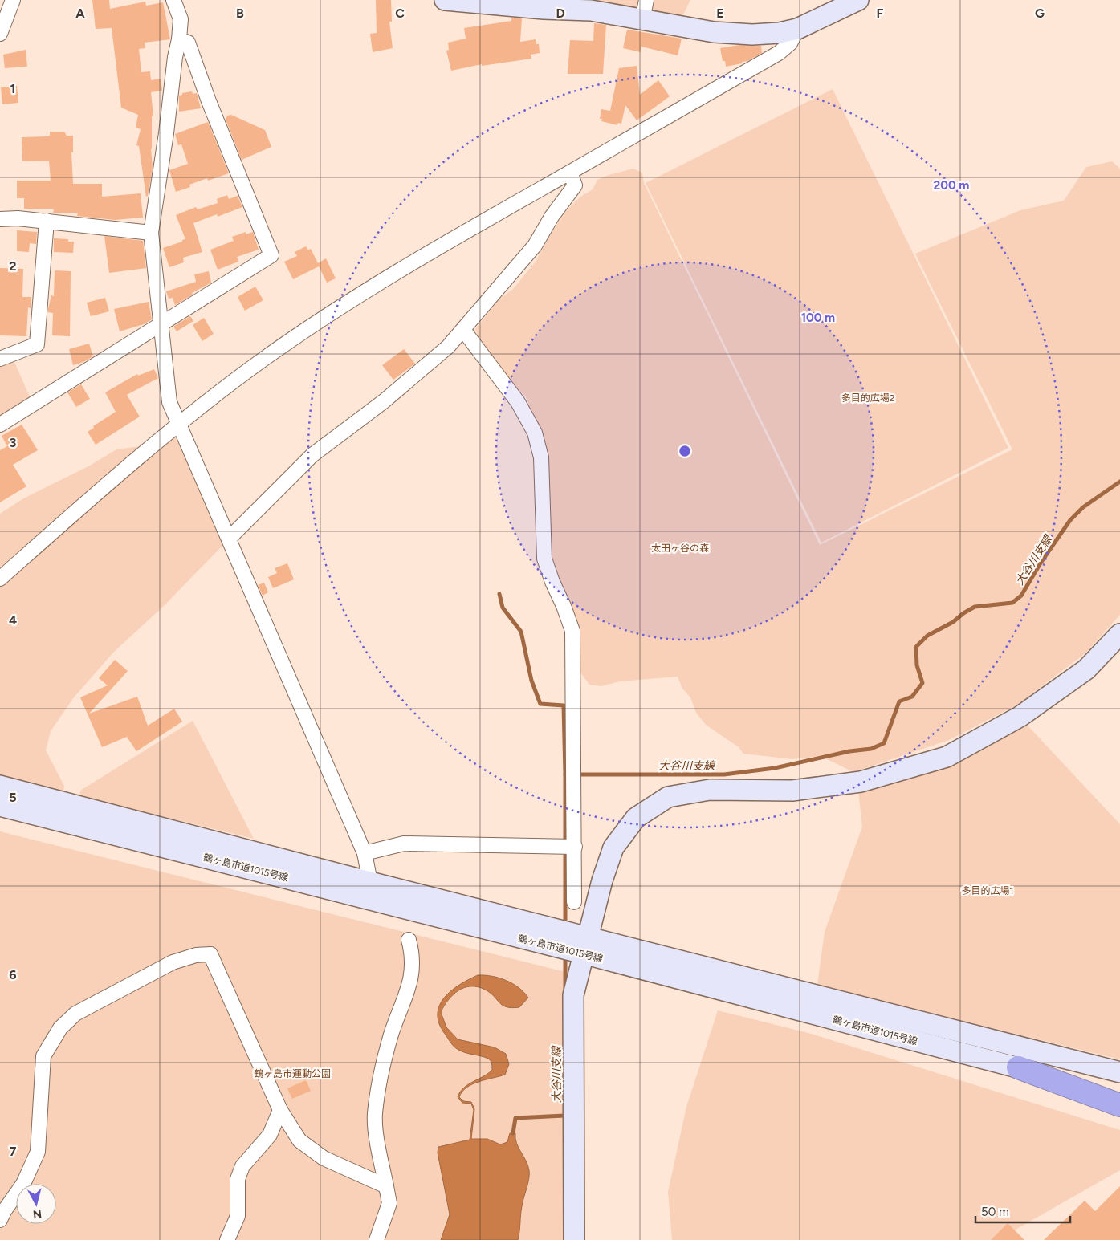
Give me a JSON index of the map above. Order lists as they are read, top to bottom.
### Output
{
  "streets": {
    "street": ["鶴ヶ島市道1015号線"]
  },
  "water": ["大谷川支線"],
  "parks": [
    "多目的広場2",
    "太田ヶ谷の森",
    "多目的広場1",
    "鶴ヶ島市運動公園"
  ],
  "scale_bar": "50 m",
  "north": "bottom",
  "grid": {
    "columns": [
      "A",
      "B",
      "C",
      "D",
      "E",
      "F",
      "G"
    ],
    "rows": [
      "1",
      "2",
      "3",
      "4",
      "5",
      "6",
      "7"
    ]
  },
  "rings": ["200 m", "100 m"]
}
